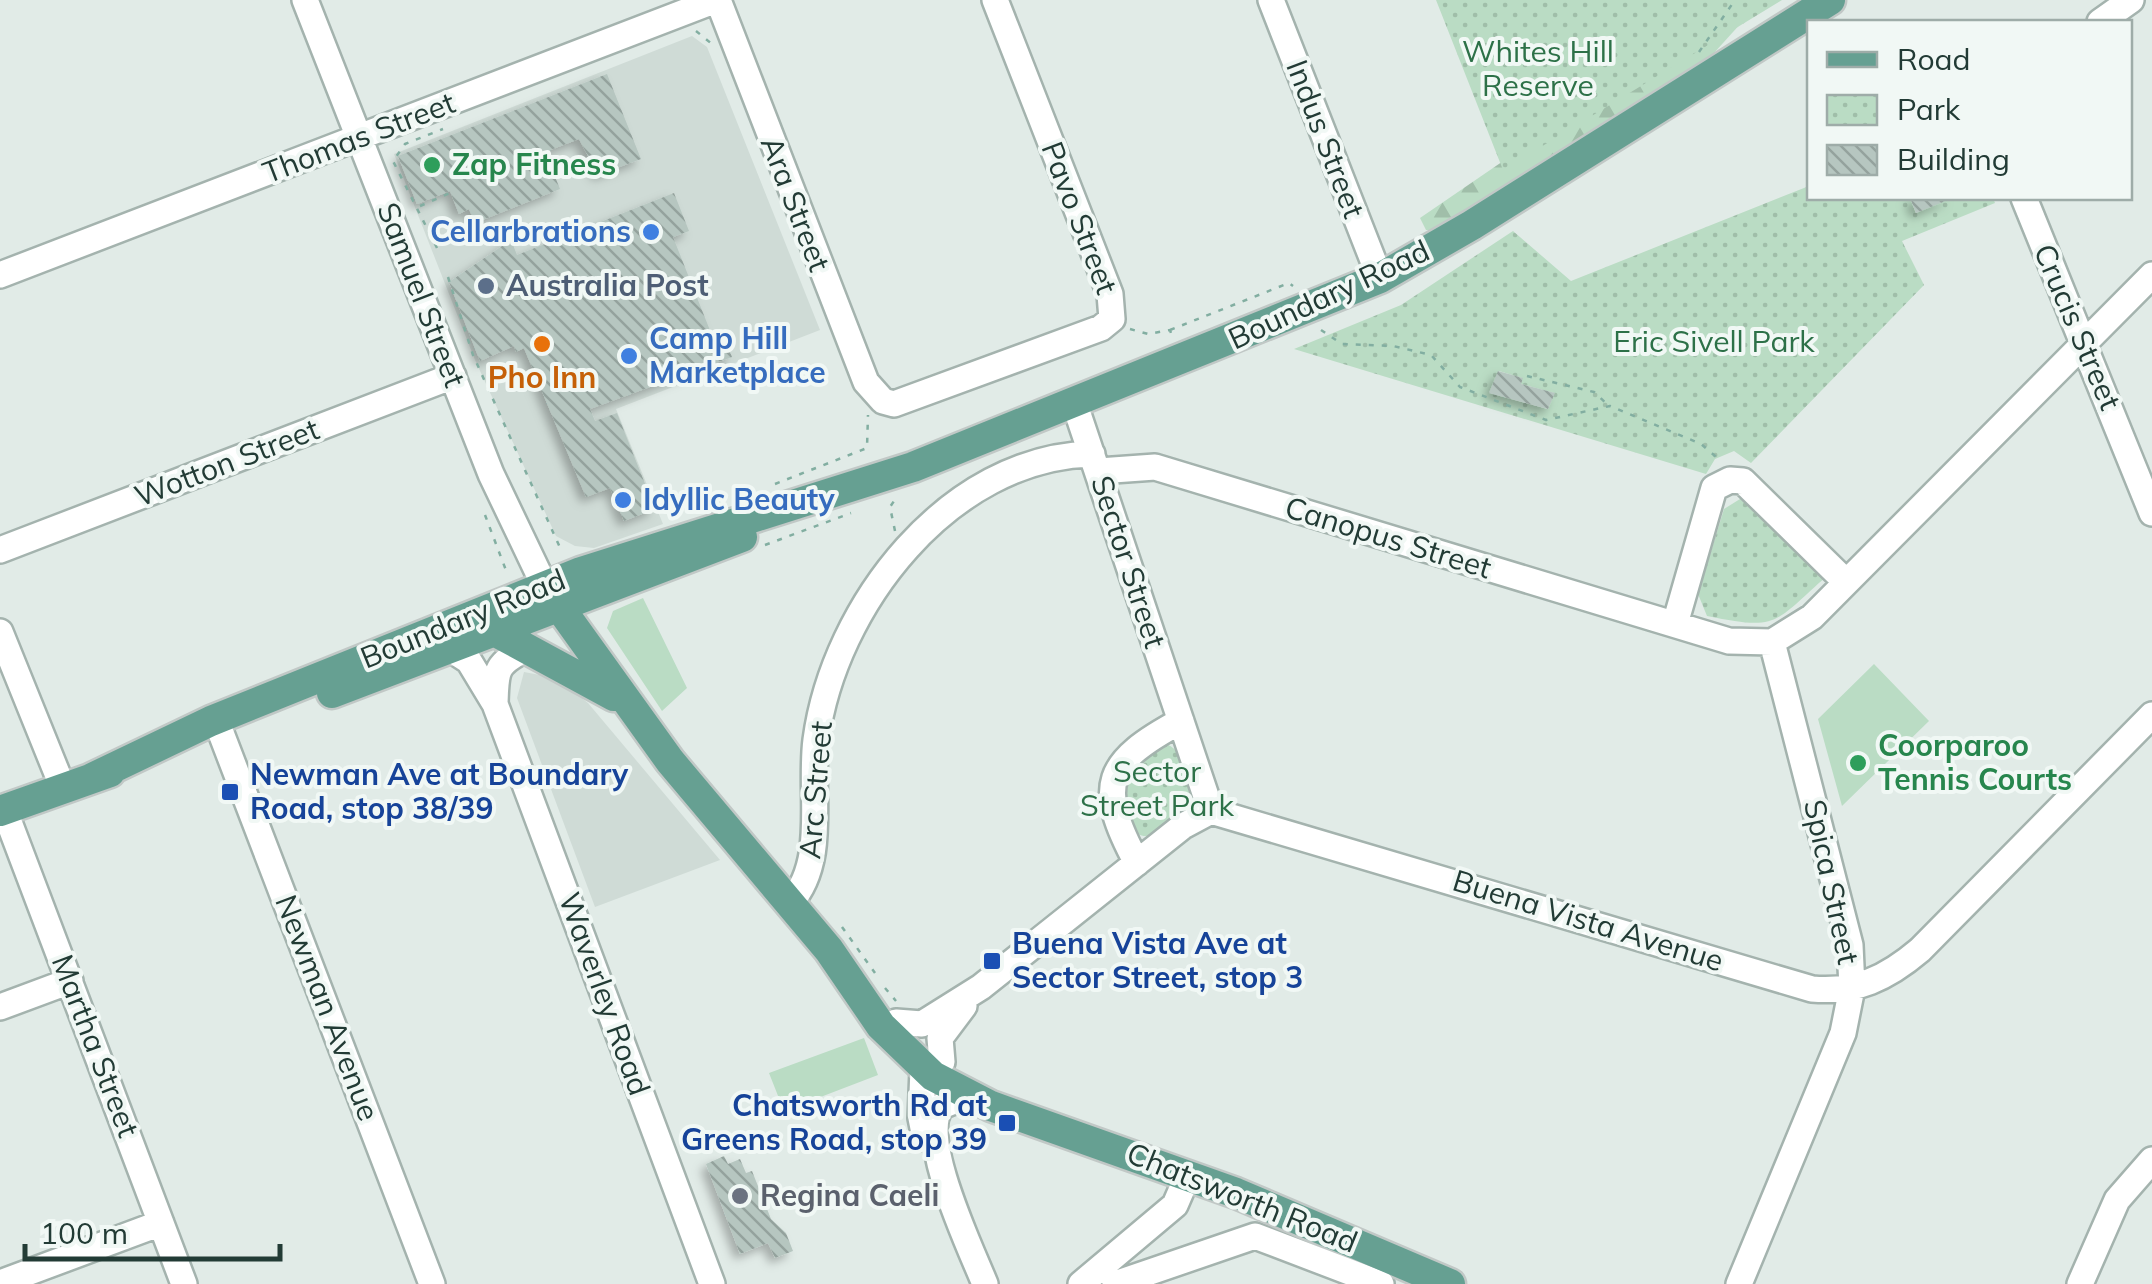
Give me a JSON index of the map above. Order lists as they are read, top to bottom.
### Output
{
  "streets": {
    "main road": ["Boundary Road", "Chatsworth Road"],
    "street": [
      "Thomas Street",
      "Indus Street",
      "Ara Street",
      "Pavo Street",
      "Samuel Street",
      "Crucis Street",
      "Wotton Street",
      "Canopus Street",
      "Sector Street",
      "Arc Street",
      "Spica Street",
      "Buena Vista Avenue",
      "Waverley Road",
      "Newman Avenue",
      "Martha Street"
    ]
  },
  "crossings": [
    ["Thomas Street", "Ara Street"],
    ["Thomas Street", "Samuel Street"],
    ["Indus Street", "Boundary Road"],
    ["Ara Street", "Pavo Street"],
    ["Samuel Street", "Boundary Road"],
    ["Samuel Street", "Wotton Street"],
    ["Samuel Street", "Chatsworth Road"],
    ["Boundary Road", "Sector Street"],
    ["Boundary Road", "Waverley Road"],
    ["Boundary Road", "Newman Avenue"],
    ["Boundary Road", "Martha Street"],
    ["Boundary Road", "Chatsworth Road"],
    ["Canopus Street", "Sector Street"],
    ["Canopus Street", "Arc Street"],
    ["Canopus Street", "Spica Street"],
    ["Sector Street", "Arc Street"],
    ["Sector Street", "Buena Vista Avenue"],
    ["Arc Street", "Chatsworth Road"],
    ["Spica Street", "Buena Vista Avenue"]
  ],
  "parks": ["Whites Hill Reserve", "Eric Sivell Park", "Sector Street Park"],
  "places": {
    "other": [
      "Zap Fitness",
      "Cellarbrations",
      "Australia Post",
      "Pho Inn",
      "Camp Hill Marketplace",
      "Idyllic Beauty",
      "Coorparoo Tennis Courts",
      "Regina Caeli"
    ],
    "transit": ["Newman Ave at Boundary Road, stop 38/39", "Buena Vista Ave at Sector Street, stop 3", "Chatsworth Rd at Greens Road, stop 39"]
  },
  "legend": ["Road", "Park", "Building"],
  "scale_bar": "100 m"
}
